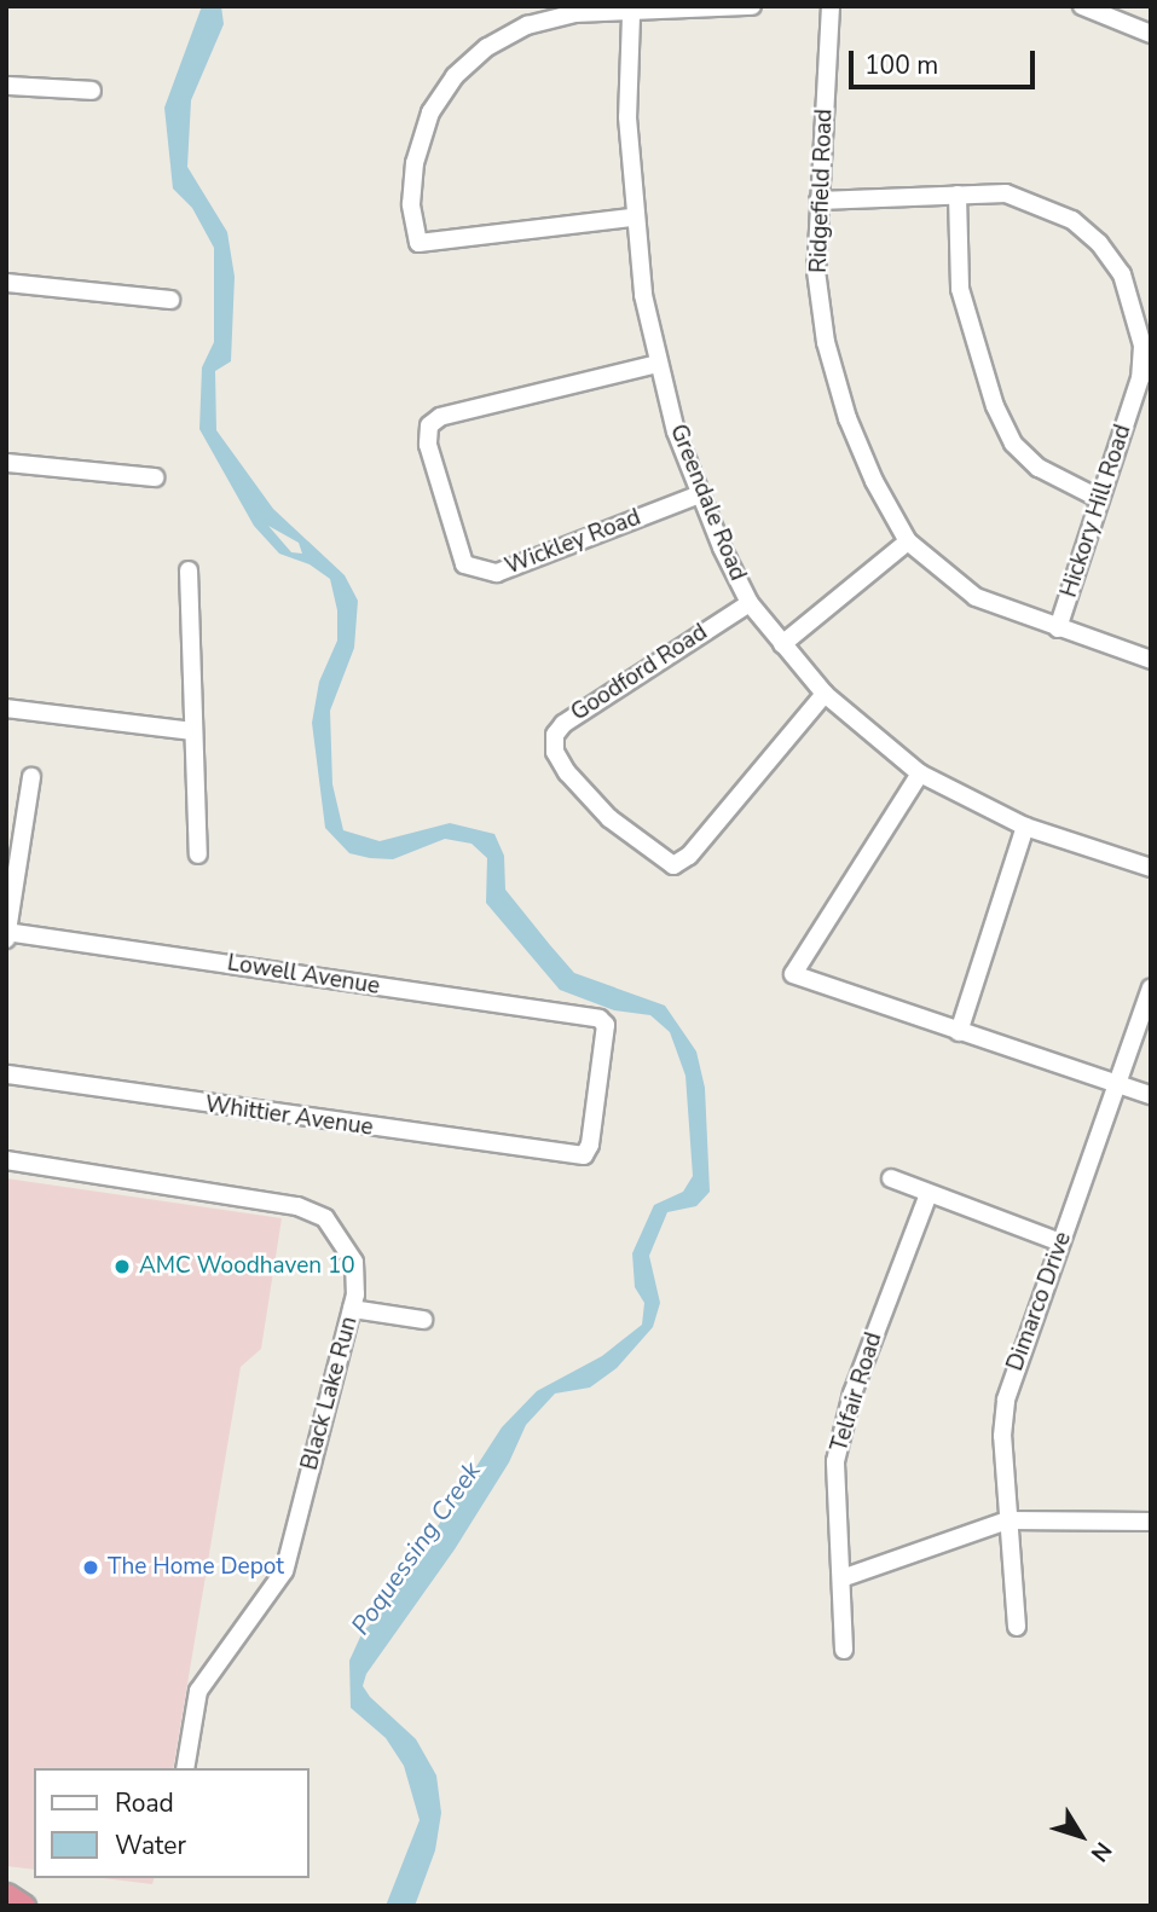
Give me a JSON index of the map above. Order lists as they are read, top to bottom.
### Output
{
  "streets": {
    "street": [
      "Ridgefield Road",
      "Greendale Road",
      "Hickory Hill Road",
      "Wickley Road",
      "Goodford Road",
      "Lowell Avenue",
      "Whittier Avenue",
      "Dimarco Drive",
      "Telfair Road",
      "Black Lake Run"
    ]
  },
  "crossings": [
    ["Ridgefield Road", "Hickory Hill Road"],
    ["Greendale Road", "Wickley Road"],
    ["Greendale Road", "Goodford Road"],
    ["Lowell Avenue", "Whittier Avenue"]
  ],
  "water": ["Poquessing Creek"],
  "places": ["AMC Woodhaven 10", "The Home Depot"],
  "legend": ["Road", "Water"],
  "scale_bar": "100 m",
  "north": "bottom right"
}
